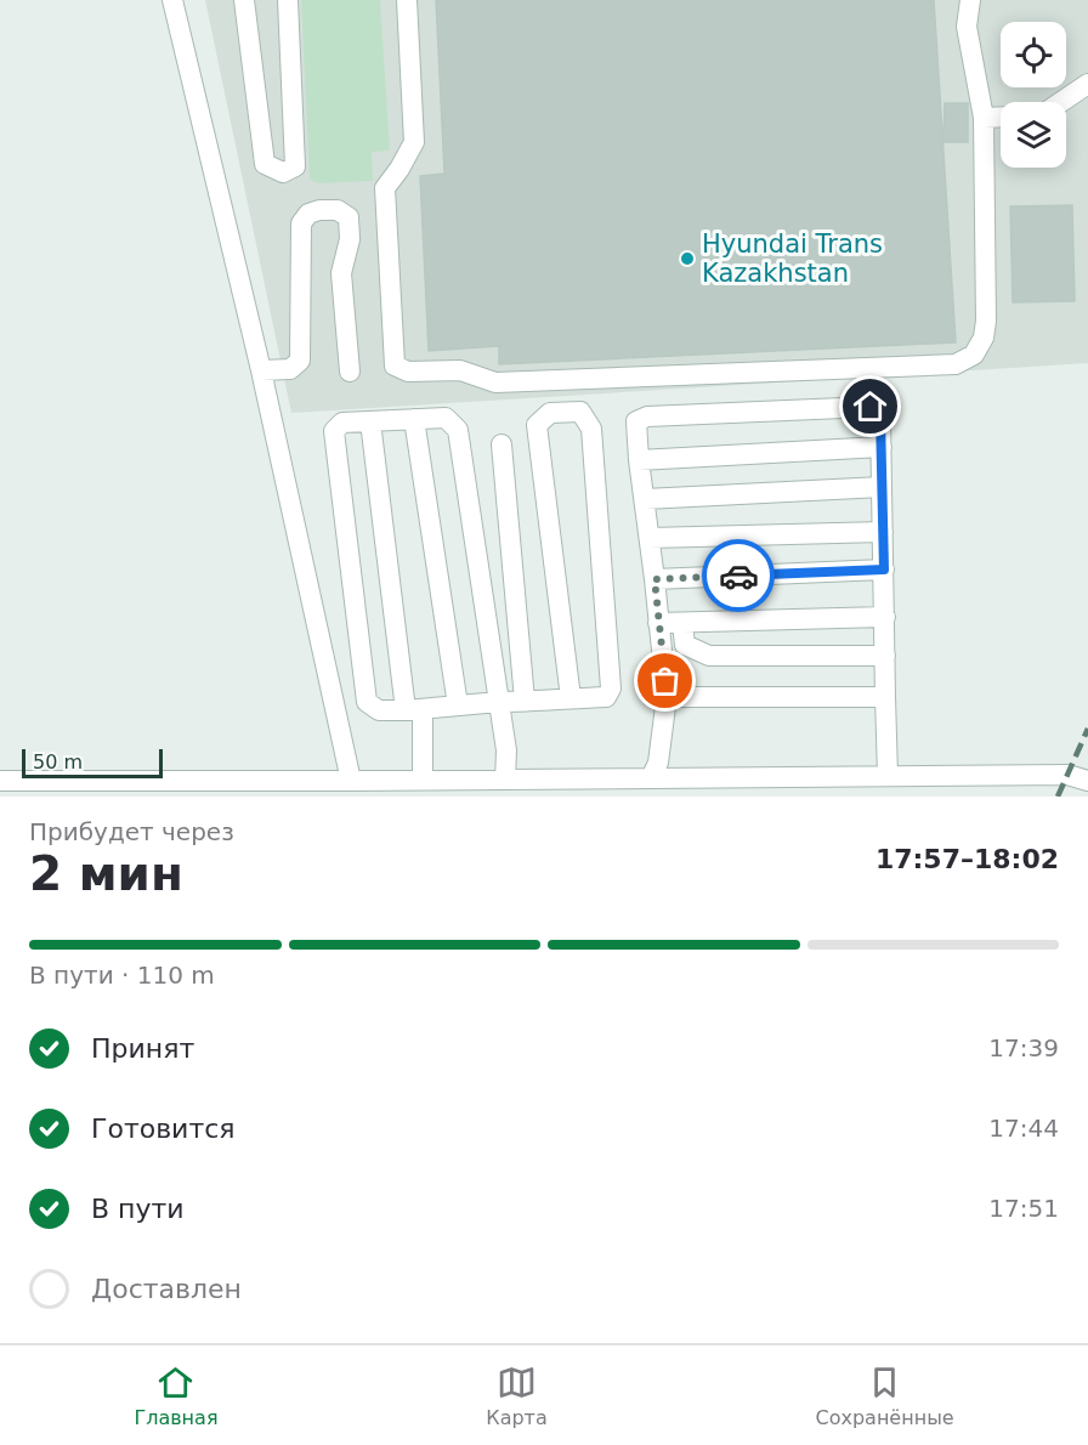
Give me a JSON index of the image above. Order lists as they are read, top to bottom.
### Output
{
  "places": ["Hyundai Trans Kazakhstan"],
  "scale_bar": "50 m",
  "page": {
    "scale": "50 m",
    "heading": ["2 мин", "Прибудет через", "17:57–18:02"],
    "bar": "В пути · 110 m",
    "list": [
      ["Принят", "17:39"],
      ["Готовится", "17:44"],
      ["В пути", "17:51"],
      "Доставлен"
    ],
    "tabs": ["Главная", "Карта", "Сохранённые"]
  }
}
